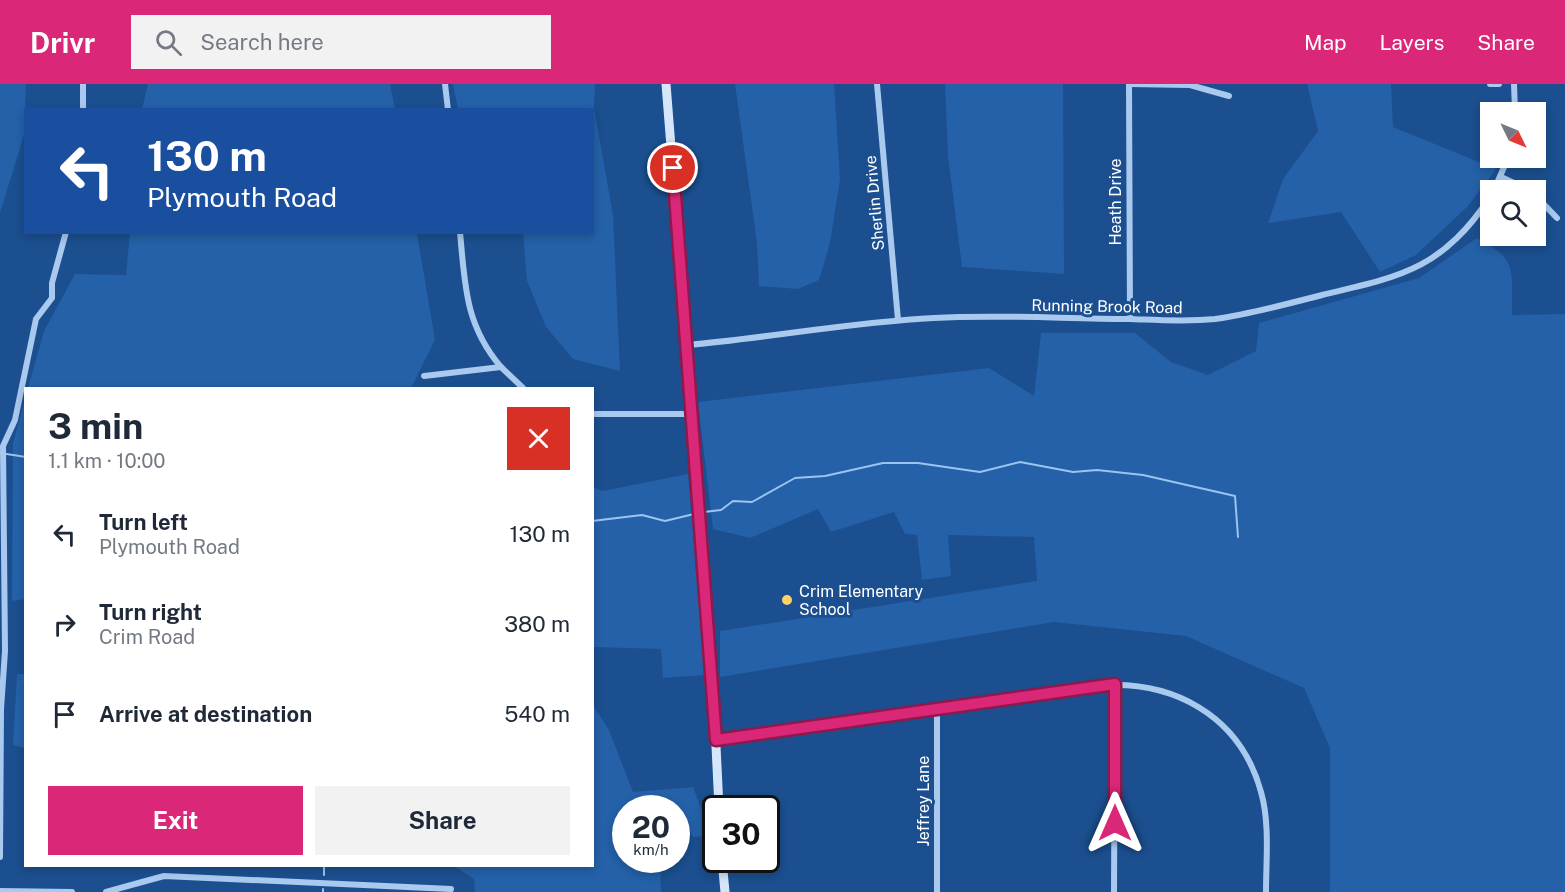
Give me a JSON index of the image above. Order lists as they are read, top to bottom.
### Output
{
  "streets": {
    "street": [
      "Heath Drive",
      "Sherlin Drive",
      "Running Brook Road",
      "Jeffrey Lane"
    ]
  },
  "crossings": [
    ["Heath Drive", "Running Brook Road"],
    ["Sherlin Drive", "Running Brook Road"]
  ],
  "places": ["Crim Elementary School"],
  "north": "bottom right",
  "page": {
    "header": "Drivr",
    "search": "Search here",
    "nav": ["Map", "Layers", "Share"],
    "turn": ["130 m", "Plymouth Road"],
    "heading": ["3 min", "1.1 km · 10:00"],
    "list": [
      {
        "name": "Turn left",
        "note": "Plymouth Road",
        "value": "130 m"
      },
      {
        "name": "Turn right",
        "note": "Crim Road",
        "value": "380 m"
      },
      {
        "name": "Arrive at destination",
        "value": "540 m"
      }
    ],
    "buttons": ["Exit", "Share"],
    "speed": "20 km/h",
    "limit": "30"
  }
}
